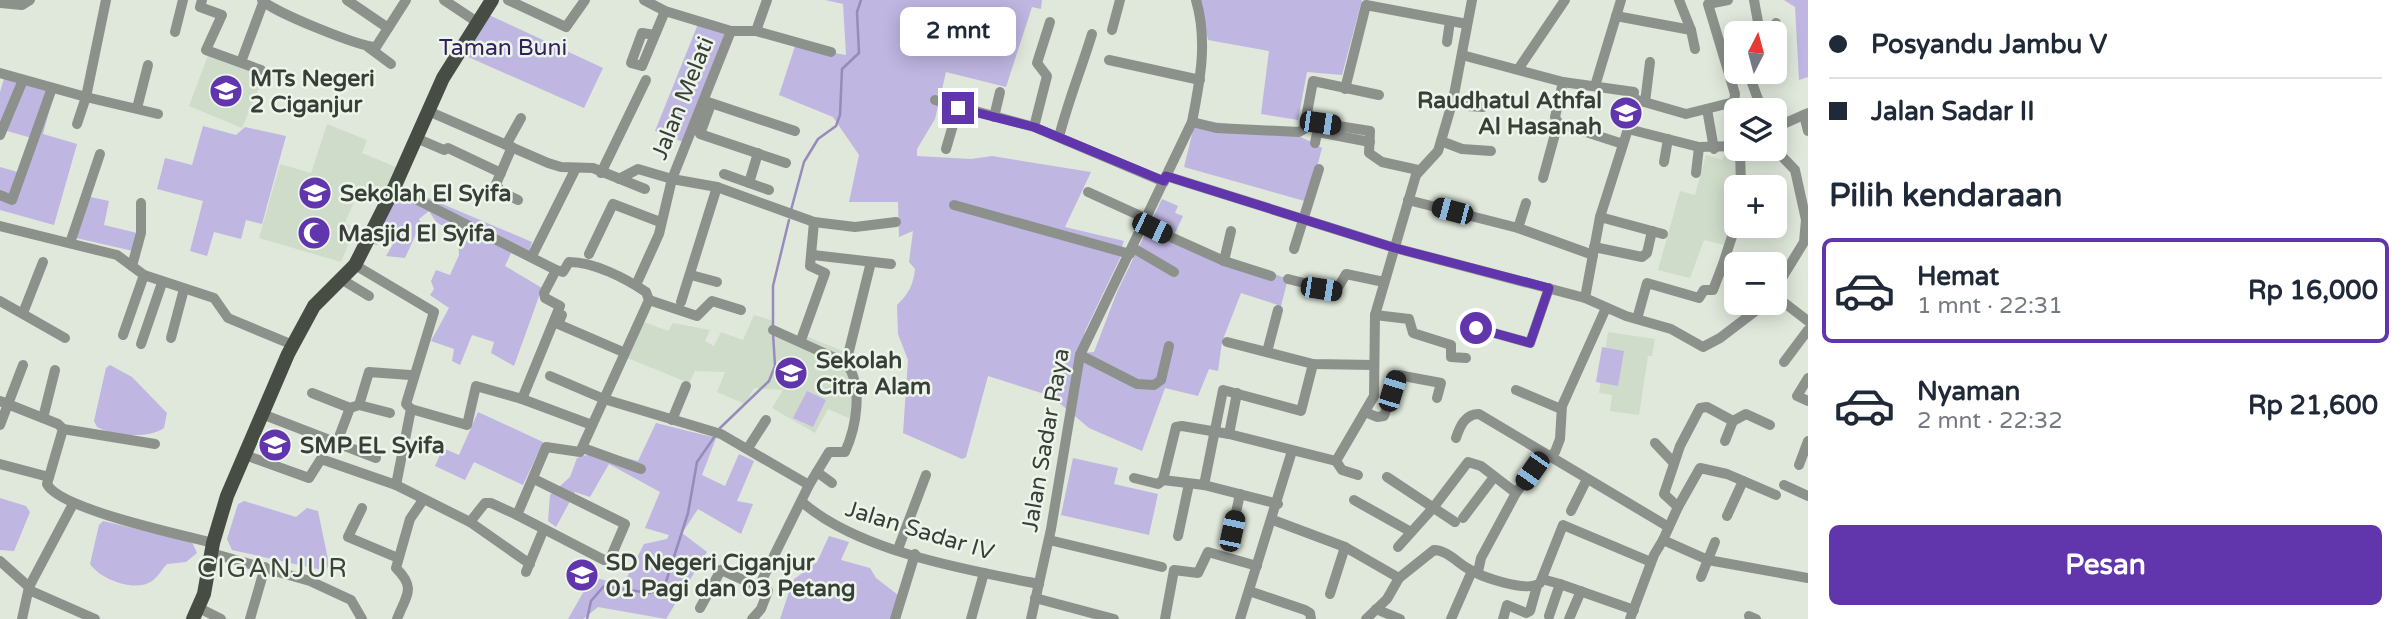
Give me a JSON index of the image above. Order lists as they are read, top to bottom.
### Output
{
  "streets": {
    "street": ["Jalan Melati", "Jalan Sadar Raya", "Jalan Sadar IV"]
  },
  "crossings": [
    ["Jalan Sadar Raya", "Jalan Sadar IV"]
  ],
  "districts": ["CIGANJUR"],
  "parks": ["Taman Buni"],
  "places": {
    "school or university": [
      "MTs Negeri 2 Ciganjur",
      "Raudhatul Athfal Al Hasanah",
      "Sekolah El Syifa",
      "Sekolah Citra Alam",
      "SMP EL Syifa",
      "SD Negeri Ciganjur 01 Pagi dan 03 Petang"
    ],
    "mosque": ["Masjid El Syifa"]
  },
  "north": "top",
  "page": {
    "banner": ["Posyandu Jambu V", "Jalan Sadar II"],
    "bubble": "2 mnt",
    "map_buttons": ["+", "−"],
    "heading": "Pilih kendaraan",
    "list": [
      {
        "name": "Hemat",
        "note": "1 mnt · 22:31",
        "value": "Rp 16,000"
      },
      {
        "name": "Nyaman",
        "note": "2 mnt · 22:32",
        "value": "Rp 21,600"
      }
    ],
    "buttons": "Pesan"
  }
}
